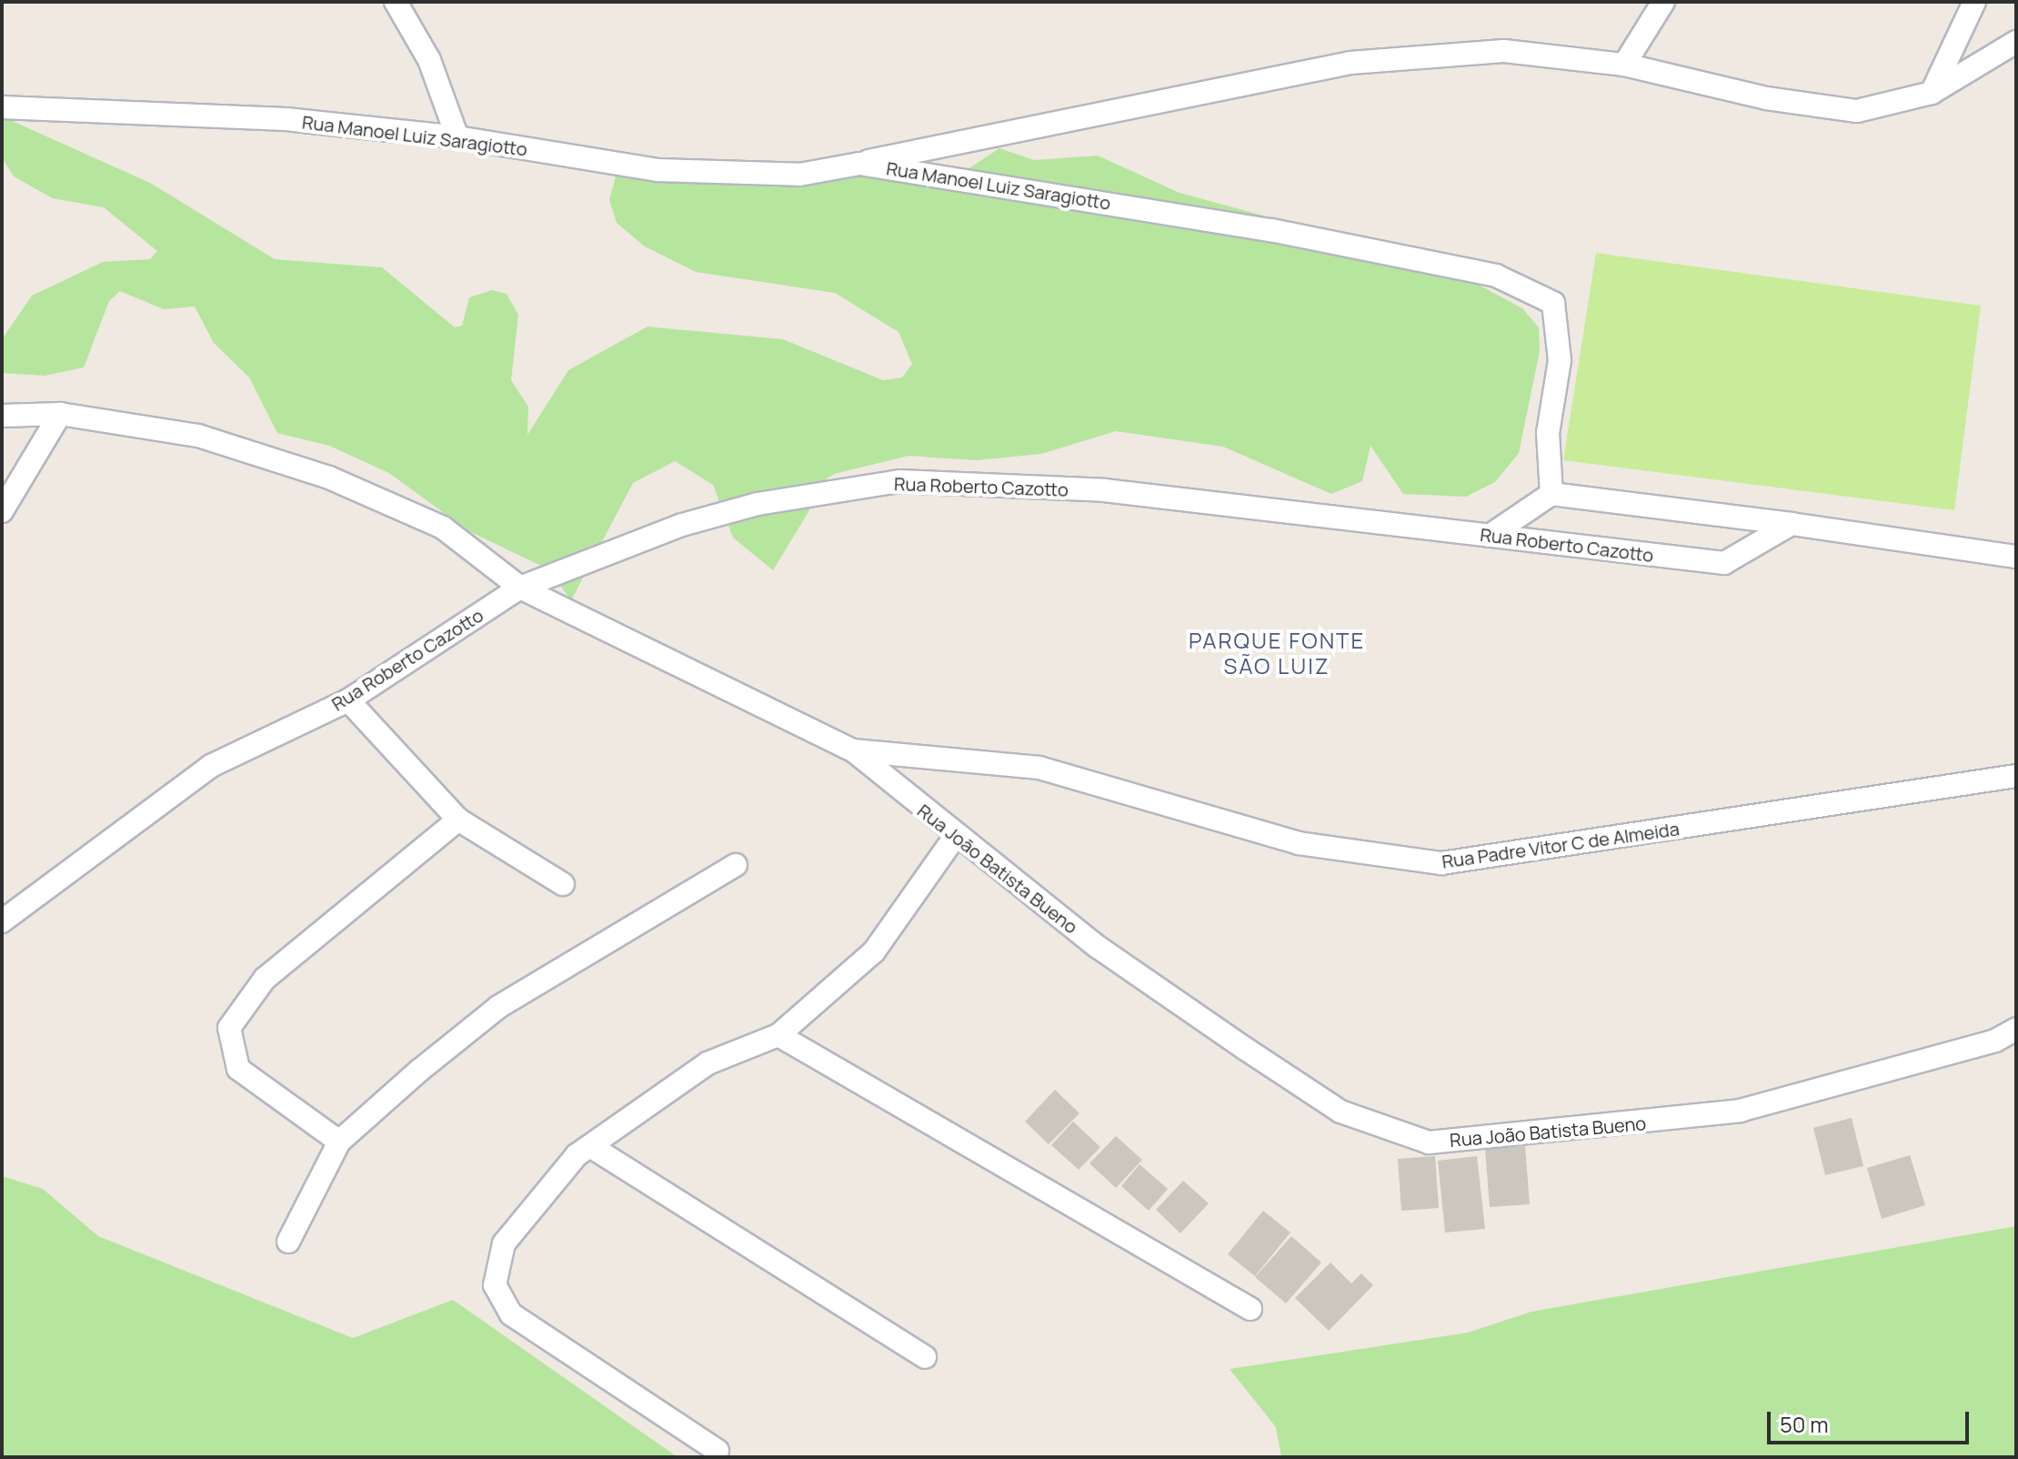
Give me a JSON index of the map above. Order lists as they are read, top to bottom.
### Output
{
  "streets": {
    "street": [
      "Rua Manoel Luiz Saragiotto",
      "Rua Roberto Cazotto",
      "Rua Padre Vitor C de Almeida",
      "Rua João Batista Bueno"
    ]
  },
  "crossings": [
    ["Rua Roberto Cazotto", "Rua João Batista Bueno"],
    ["Rua Padre Vitor C de Almeida", "Rua João Batista Bueno"]
  ],
  "districts": ["PARQUE FONTE SÃO LUIZ"],
  "scale_bar": "50 m"
}
